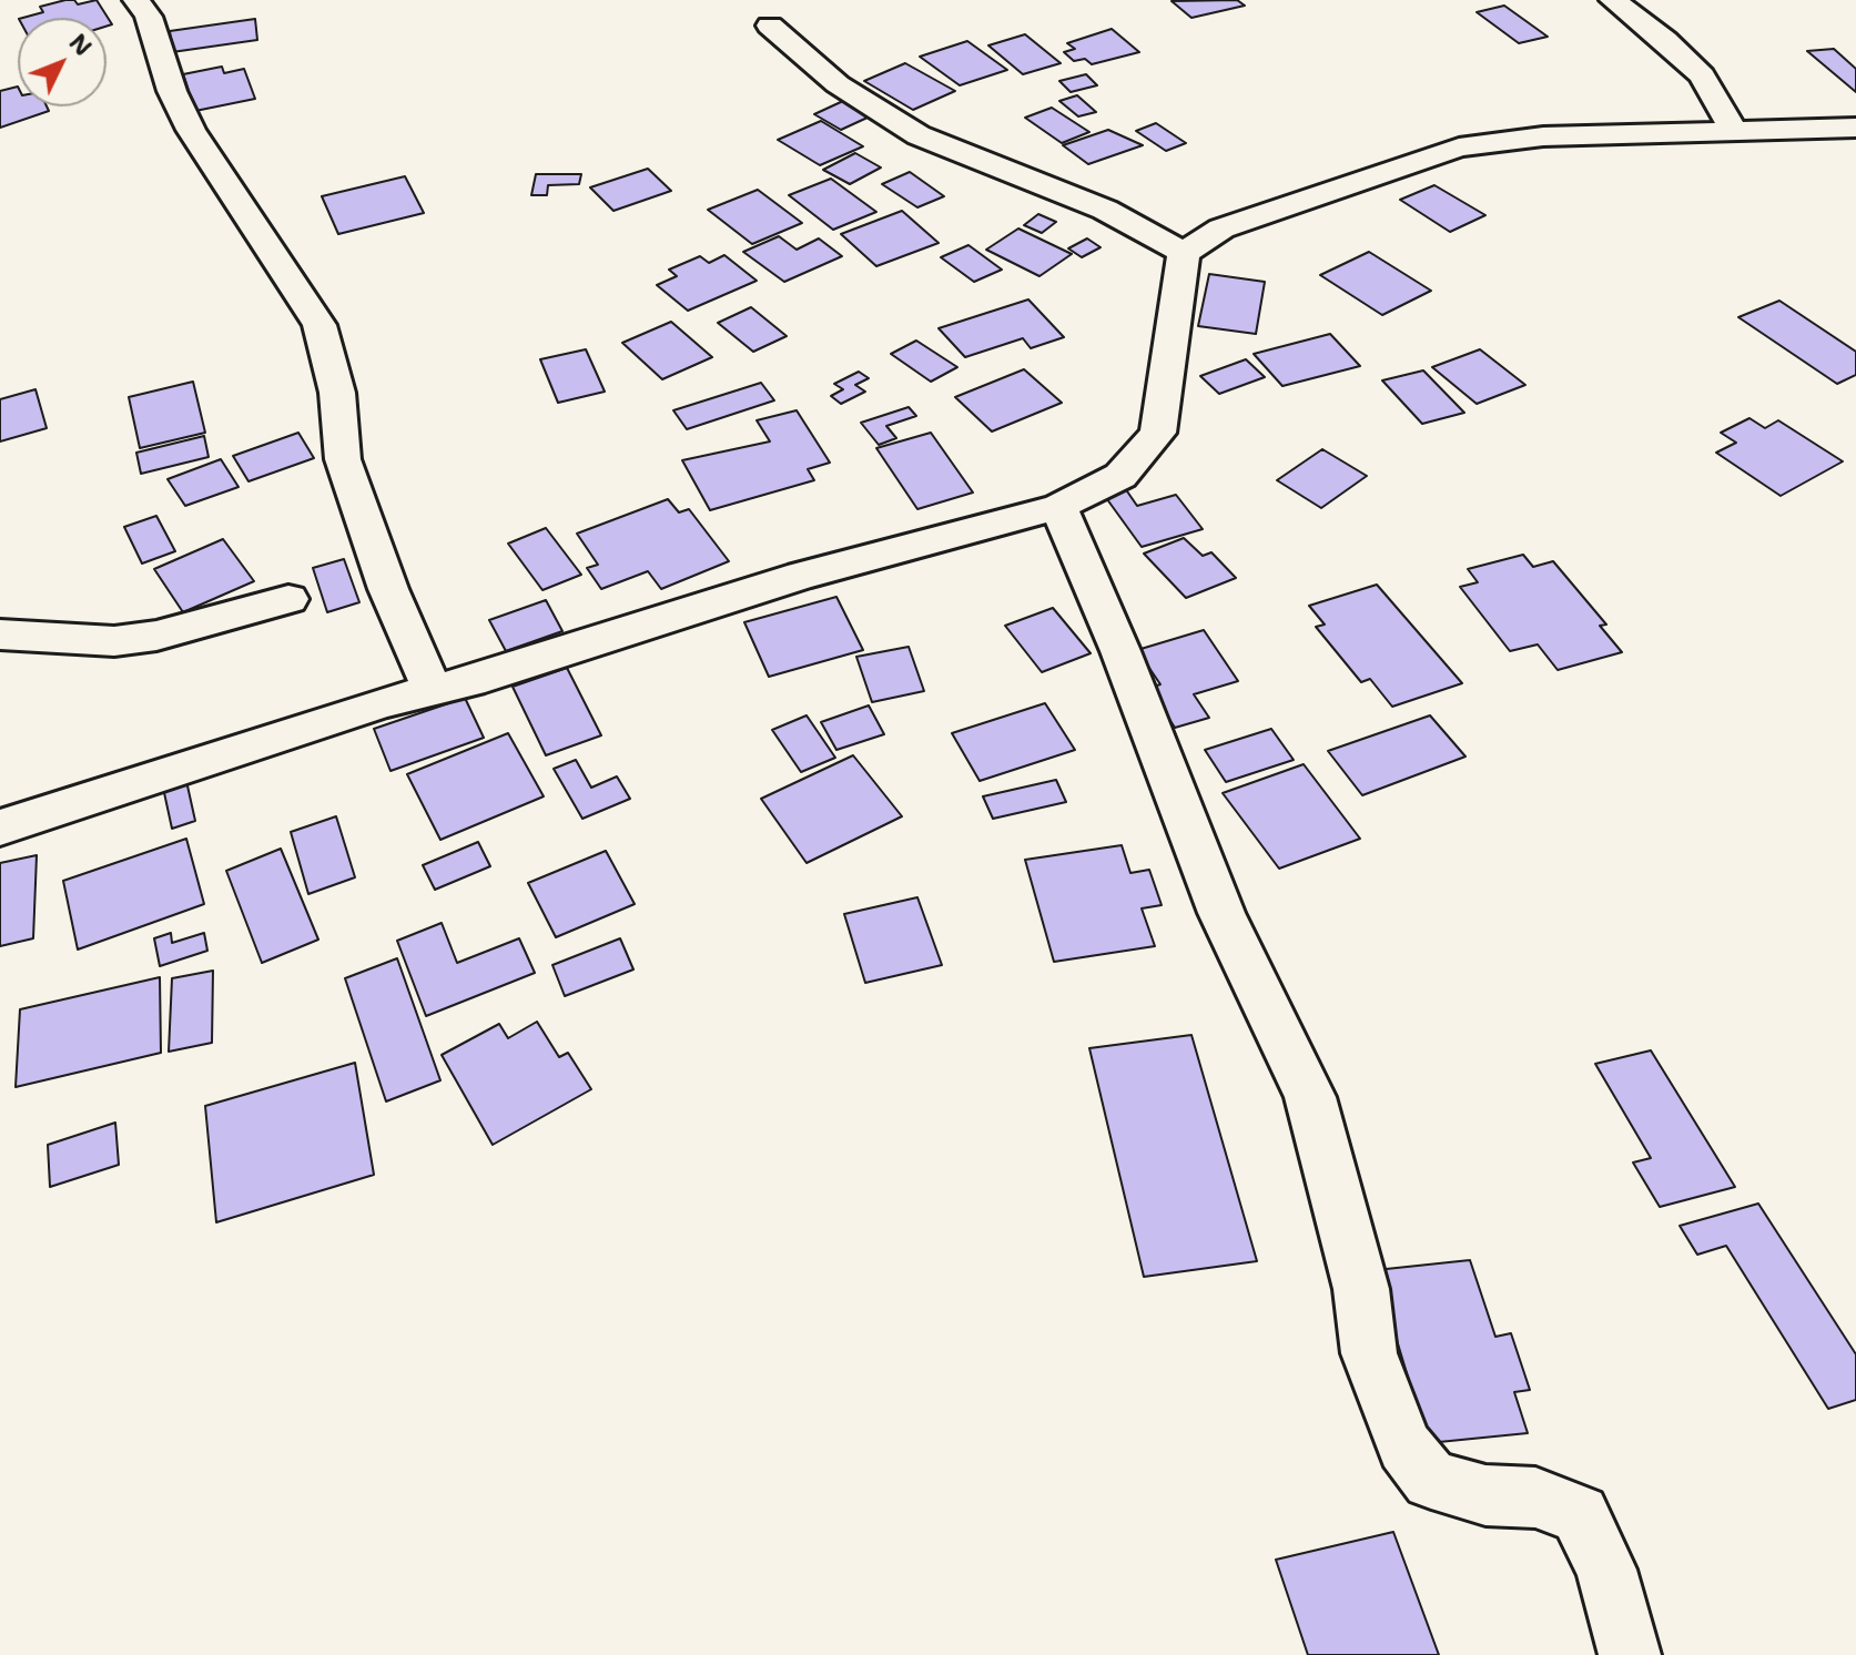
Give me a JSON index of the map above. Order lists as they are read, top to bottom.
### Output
{
  "north": "top right"
}
